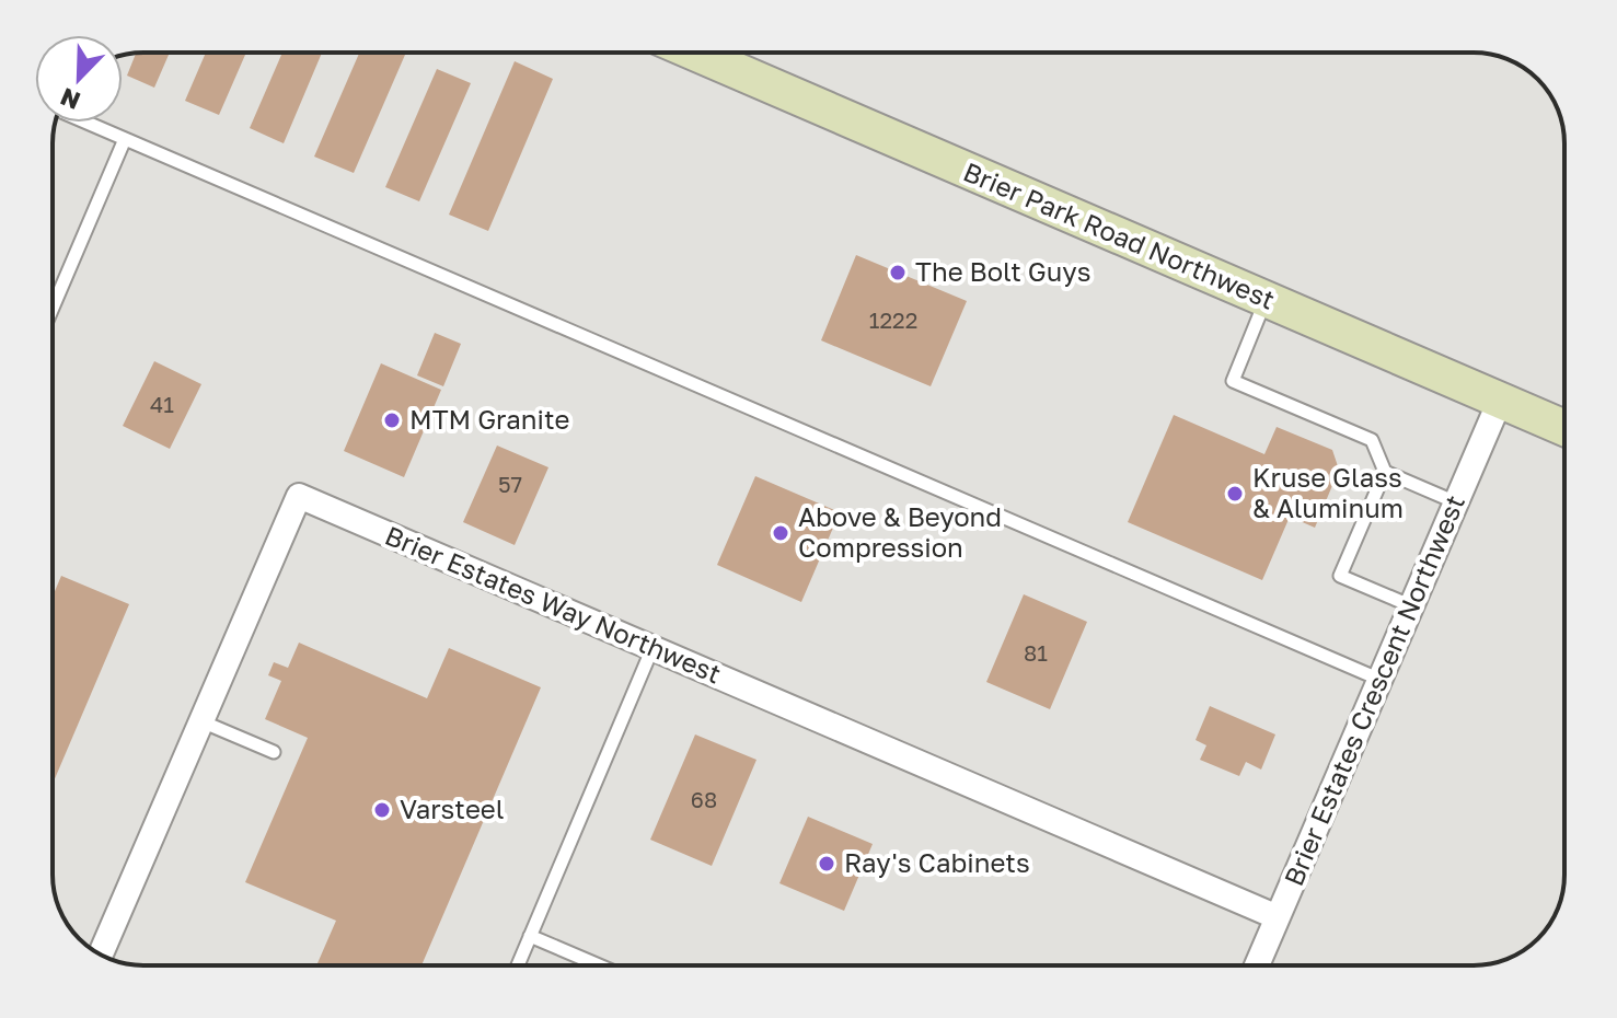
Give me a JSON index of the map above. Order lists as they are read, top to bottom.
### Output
{
  "streets": {
    "street": ["Brier Park Road Northwest", "Brier Estates Way Northwest", "Brier Estates Crescent Northwest"]
  },
  "crossings": [
    ["Brier Park Road Northwest", "Brier Estates Crescent Northwest"],
    ["Brier Estates Way Northwest", "Brier Estates Crescent Northwest"]
  ],
  "places": [
    "The Bolt Guys",
    "MTM Granite",
    "Kruse Glass & Aluminum",
    "Above & Beyond Compression",
    "Varsteel",
    "Ray's Cabinets"
  ],
  "house_numbers": [
    "1222",
    "41",
    "57",
    "81",
    "68"
  ],
  "north": "bottom left"
}
